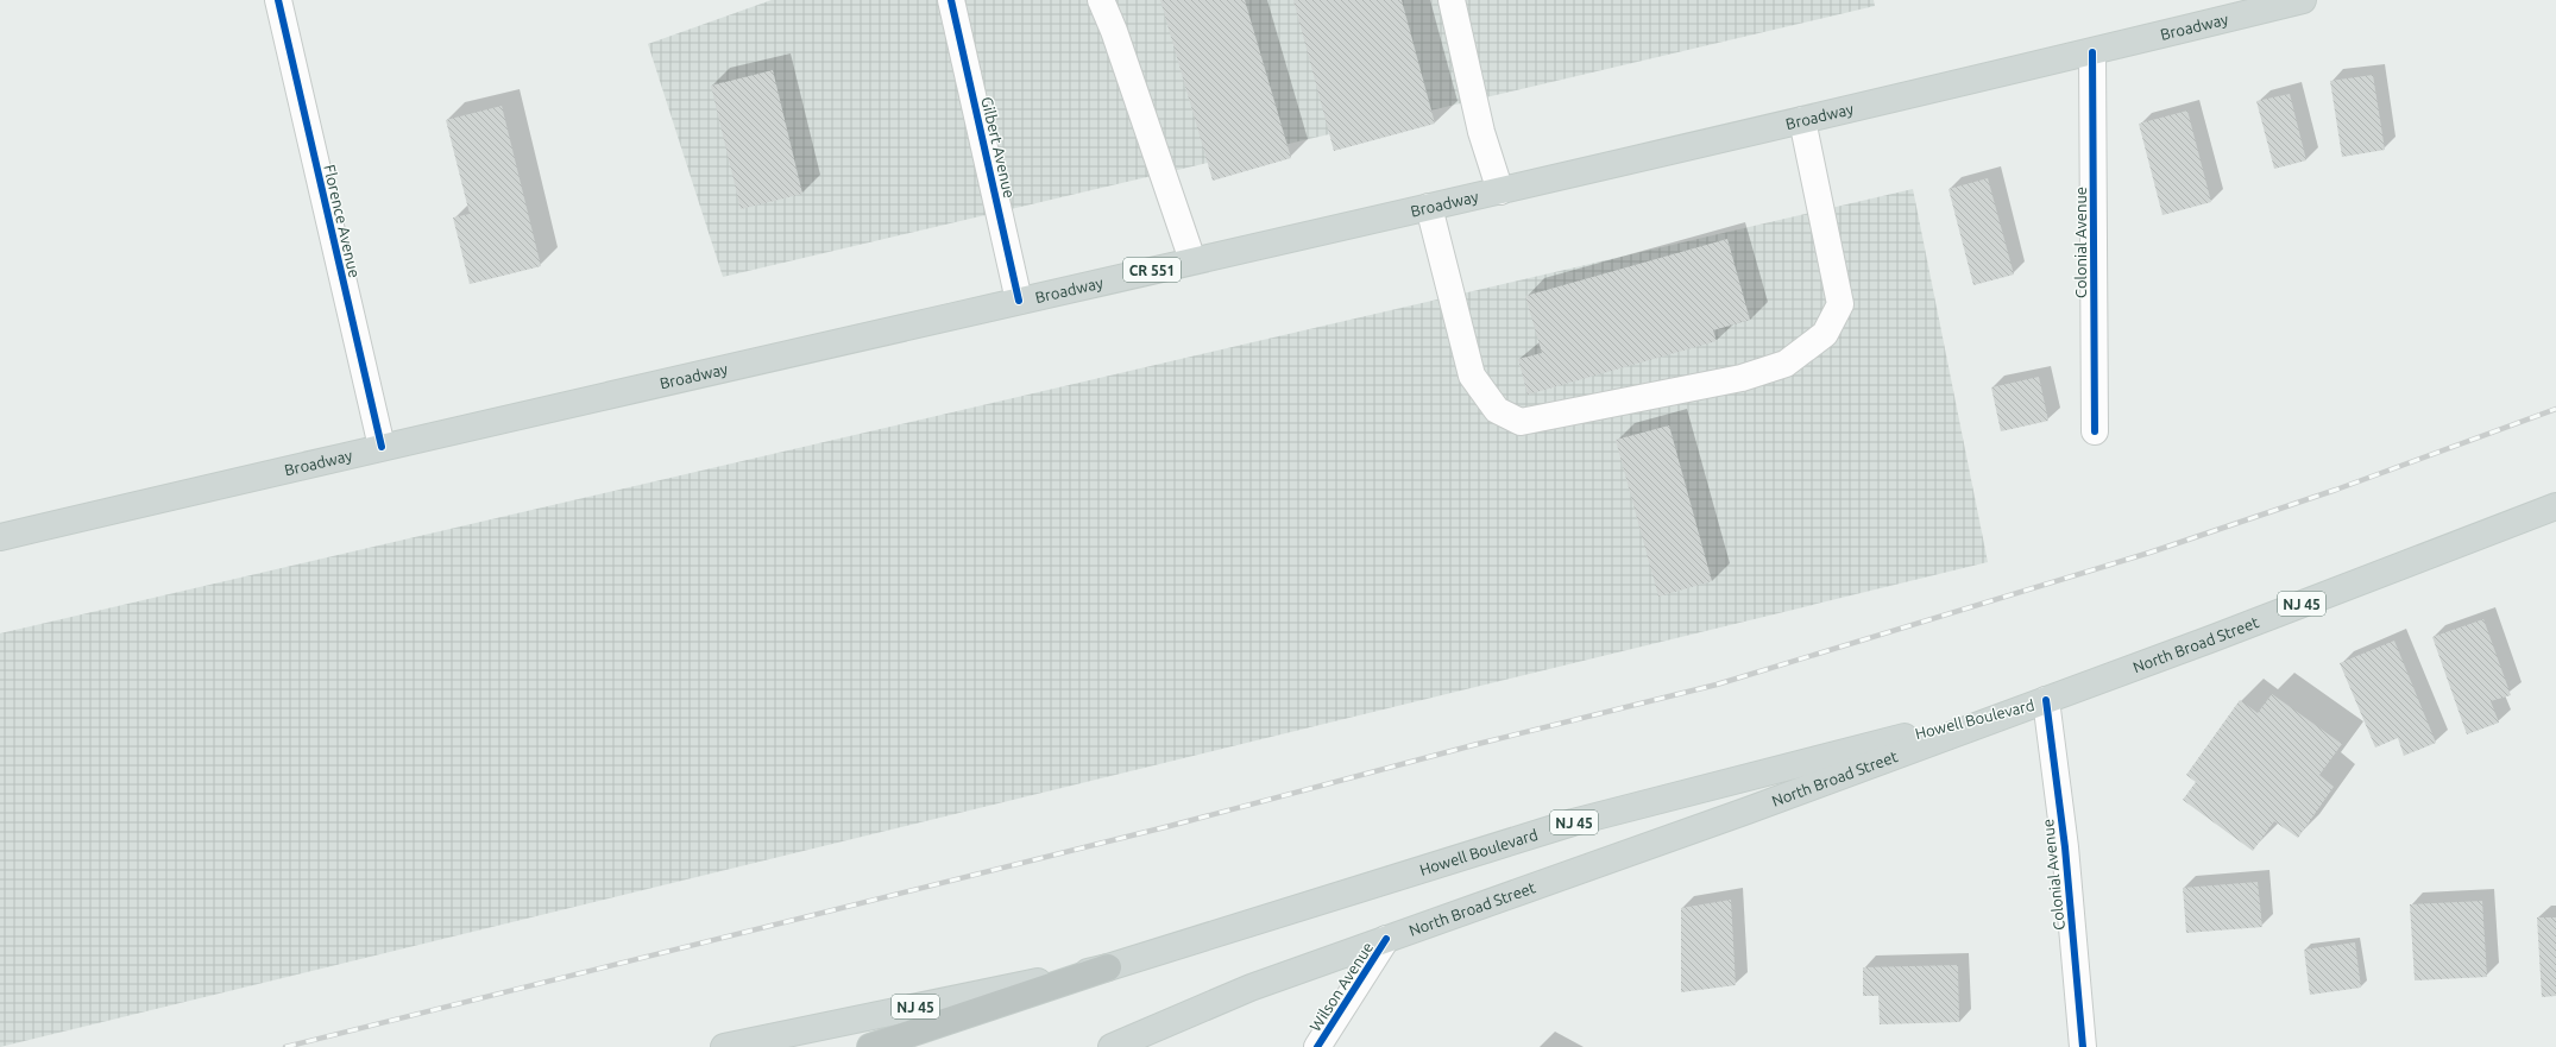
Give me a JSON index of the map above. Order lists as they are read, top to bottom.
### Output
{
  "streets": {
    "main road": [
      "Broadway",
      "CR 551",
      "NJ 45",
      "North Broad Street",
      "Howell Boulevard"
    ],
    "street": [
      "Gilbert Avenue",
      "Florence Avenue",
      "Colonial Avenue",
      "Wilson Avenue"
    ]
  },
  "crossings": [
    ["Broadway", "Gilbert Avenue"],
    ["Broadway", "Florence Avenue"],
    ["Broadway", "Colonial Avenue"],
    ["Colonial Avenue", "North Broad Street"],
    ["Colonial Avenue", "Howell Boulevard"],
    ["NJ 45", "Howell Boulevard"],
    ["North Broad Street", "Howell Boulevard"],
    ["North Broad Street", "Wilson Avenue"]
  ]
}
